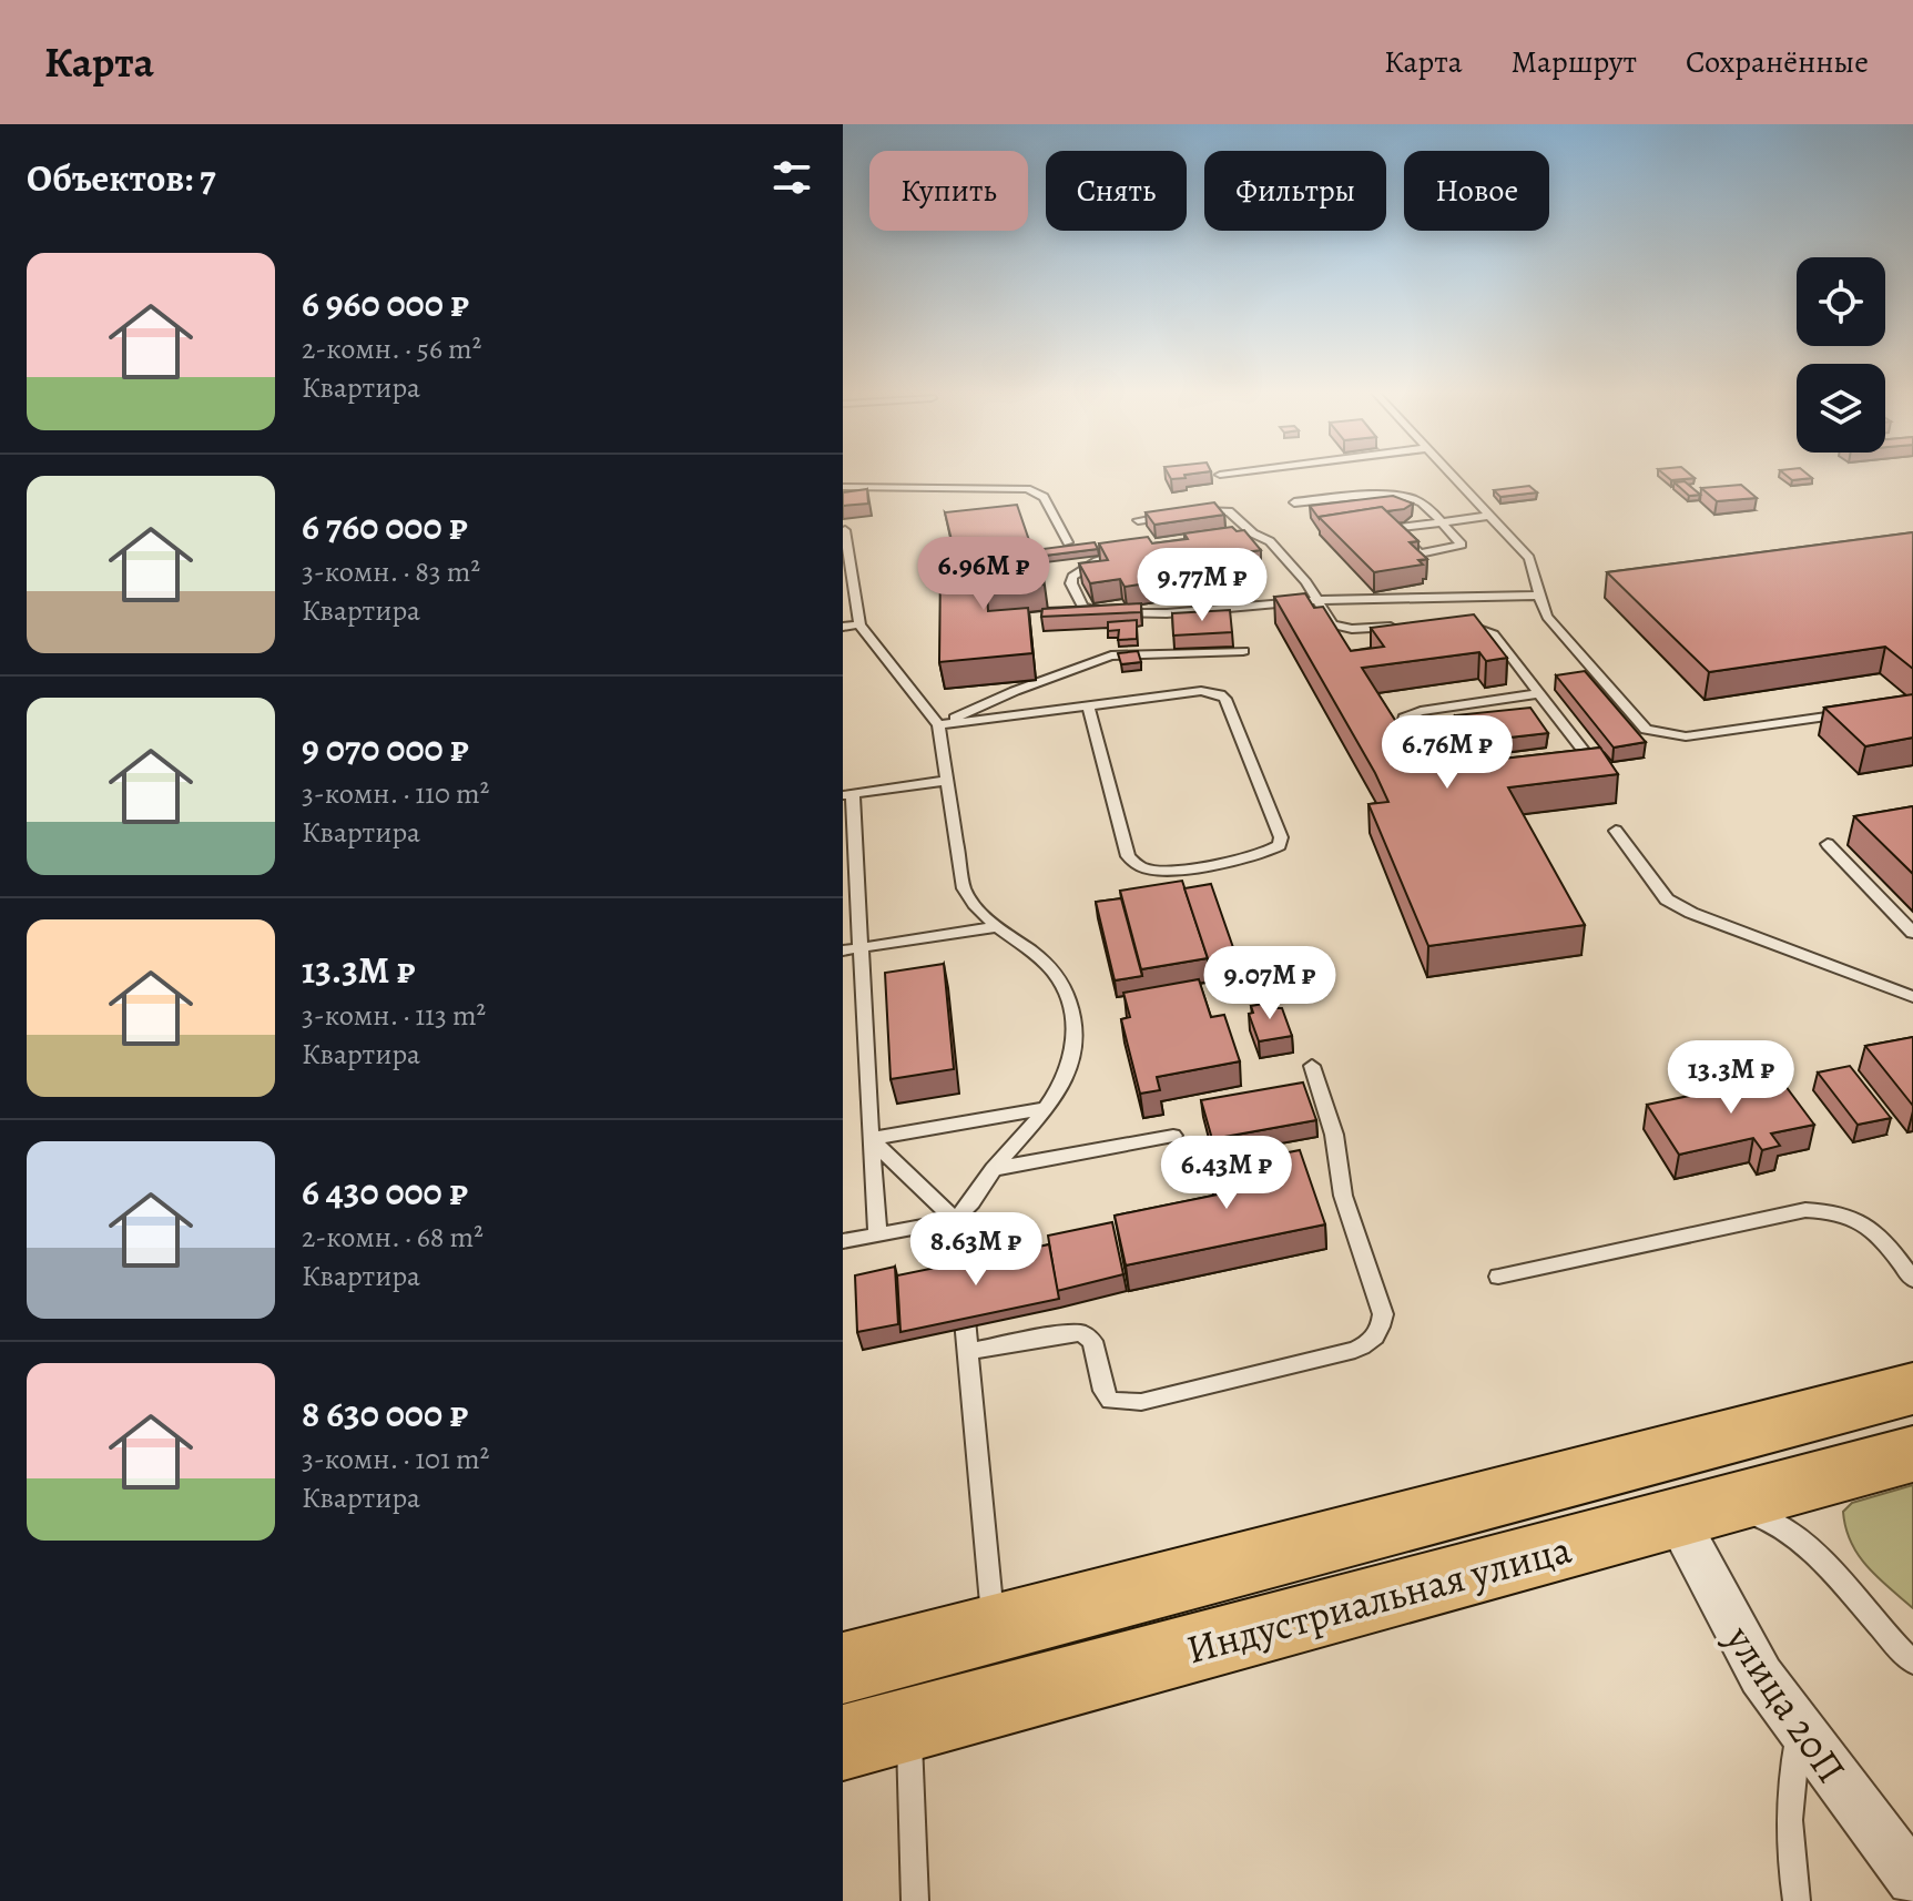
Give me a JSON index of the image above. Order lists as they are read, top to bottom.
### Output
{
  "streets": {
    "main road": ["Индустриальная улица"],
    "street": ["улица 20П"]
  },
  "crossings": [
    ["Индустриальная улица", "улица 20П"]
  ],
  "page": {
    "header": "Карта",
    "nav": ["Карта", "Маршрут", "Сохранённые"],
    "heading": "Объектов: 7",
    "chip": [
      "Купить",
      "Снять",
      "Фильтры",
      "Новое"
    ],
    "list": [
      {
        "name": "6 960 000 ₽",
        "note": "2-комн. · 56 m² · Квартира"
      },
      {
        "name": "6 760 000 ₽",
        "note": "3-комн. · 83 m² · Квартира"
      },
      {
        "name": "9 070 000 ₽",
        "note": "3-комн. · 110 m² · Квартира"
      },
      {
        "name": "13.3M ₽",
        "note": "3-комн. · 113 m² · Квартира"
      },
      {
        "name": "6 430 000 ₽",
        "note": "2-комн. · 68 m² · Квартира"
      },
      {
        "name": "8 630 000 ₽",
        "note": "3-комн. · 101 m² · Квартира"
      }
    ],
    "price": [
      "6.96M ₽",
      "9.77M ₽",
      "6.76M ₽",
      "9.07M ₽",
      "13.3M ₽",
      "6.43M ₽",
      "8.63M ₽"
    ]
  }
}
